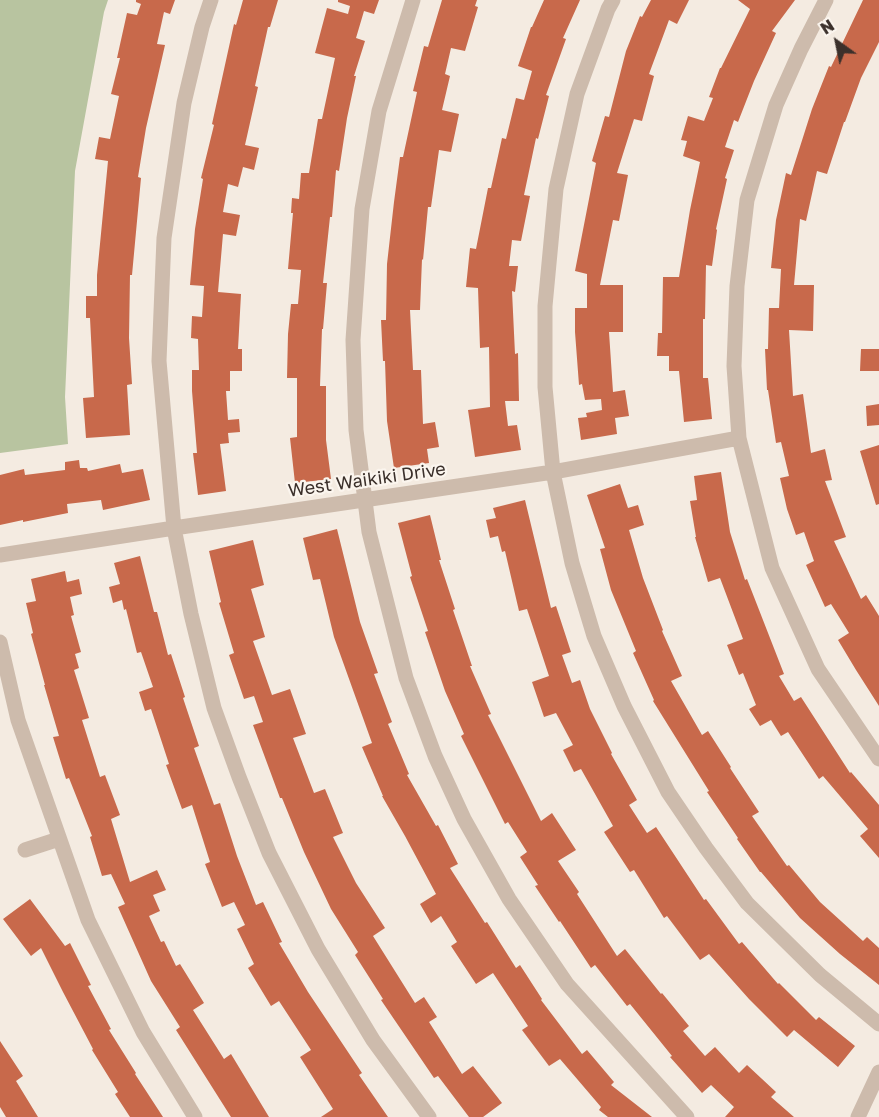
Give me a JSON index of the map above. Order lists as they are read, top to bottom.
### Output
{
  "streets": {
    "street": ["West Waikiki Drive"]
  },
  "north": "top left"
}
